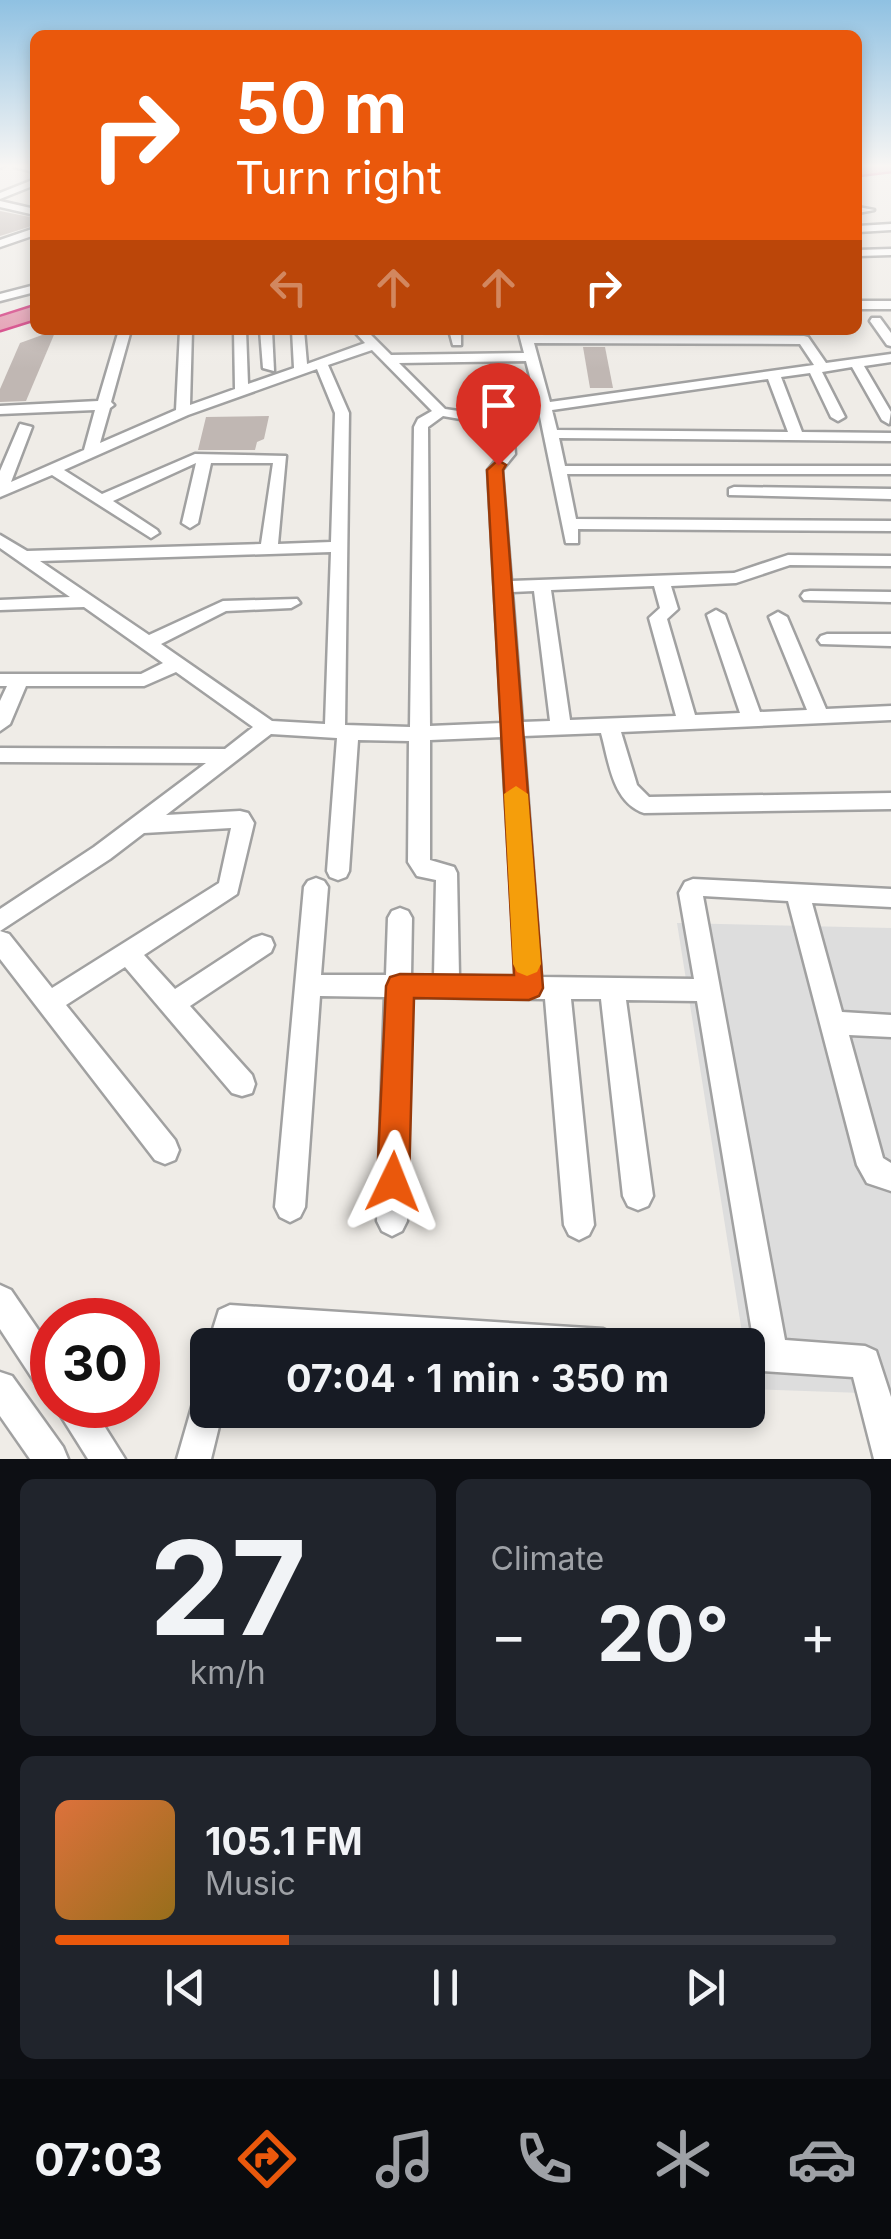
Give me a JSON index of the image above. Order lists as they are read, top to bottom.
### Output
{
  "page": {
    "turn": ["50 m", "Turn right"],
    "limit": "30",
    "trip": "07:04 · 1 min · 350 m",
    "tile": [
      ["27", "km/h"],
      "Climate"
    ],
    "heat": ["−", "20°", "+"],
    "song": ["105.1 FM", "Music"],
    "tabs": "07:03"
  }
}
